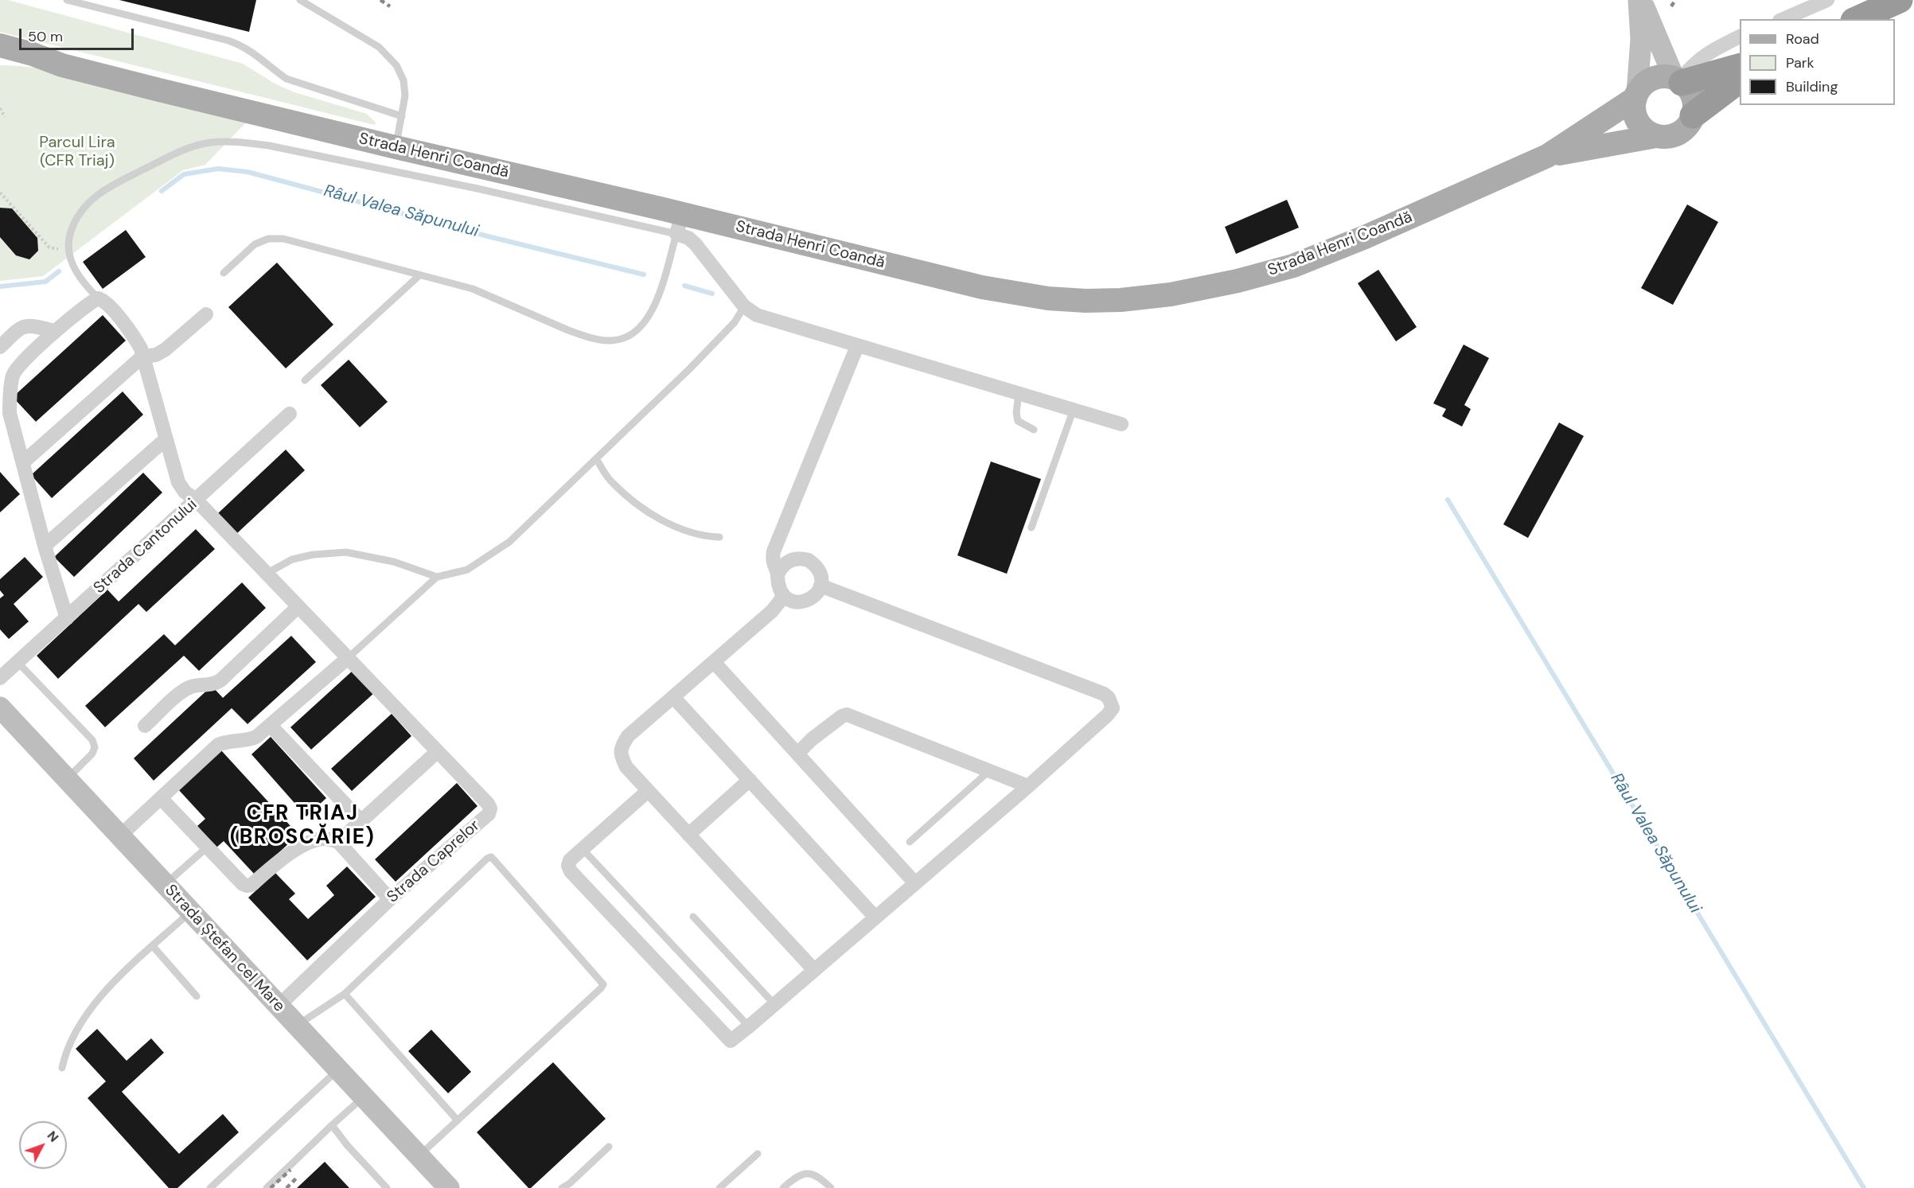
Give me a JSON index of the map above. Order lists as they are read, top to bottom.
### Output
{
  "streets": {
    "main road": ["Strada Henri Coandă", "Strada Ștefan cel Mare"],
    "street": ["Strada Cantonului", "Strada Caprelor"]
  },
  "crossings": [
    ["Strada Caprelor", "Strada Ștefan cel Mare"]
  ],
  "districts": ["CFR TRIAJ (BROSCĂRIE)"],
  "water": ["Râul Valea Săpunului"],
  "parks": ["Parcul Lira (CFR Triaj)"],
  "legend": ["Road", "Park", "Building"],
  "scale_bar": "50 m",
  "north": "top right"
}
